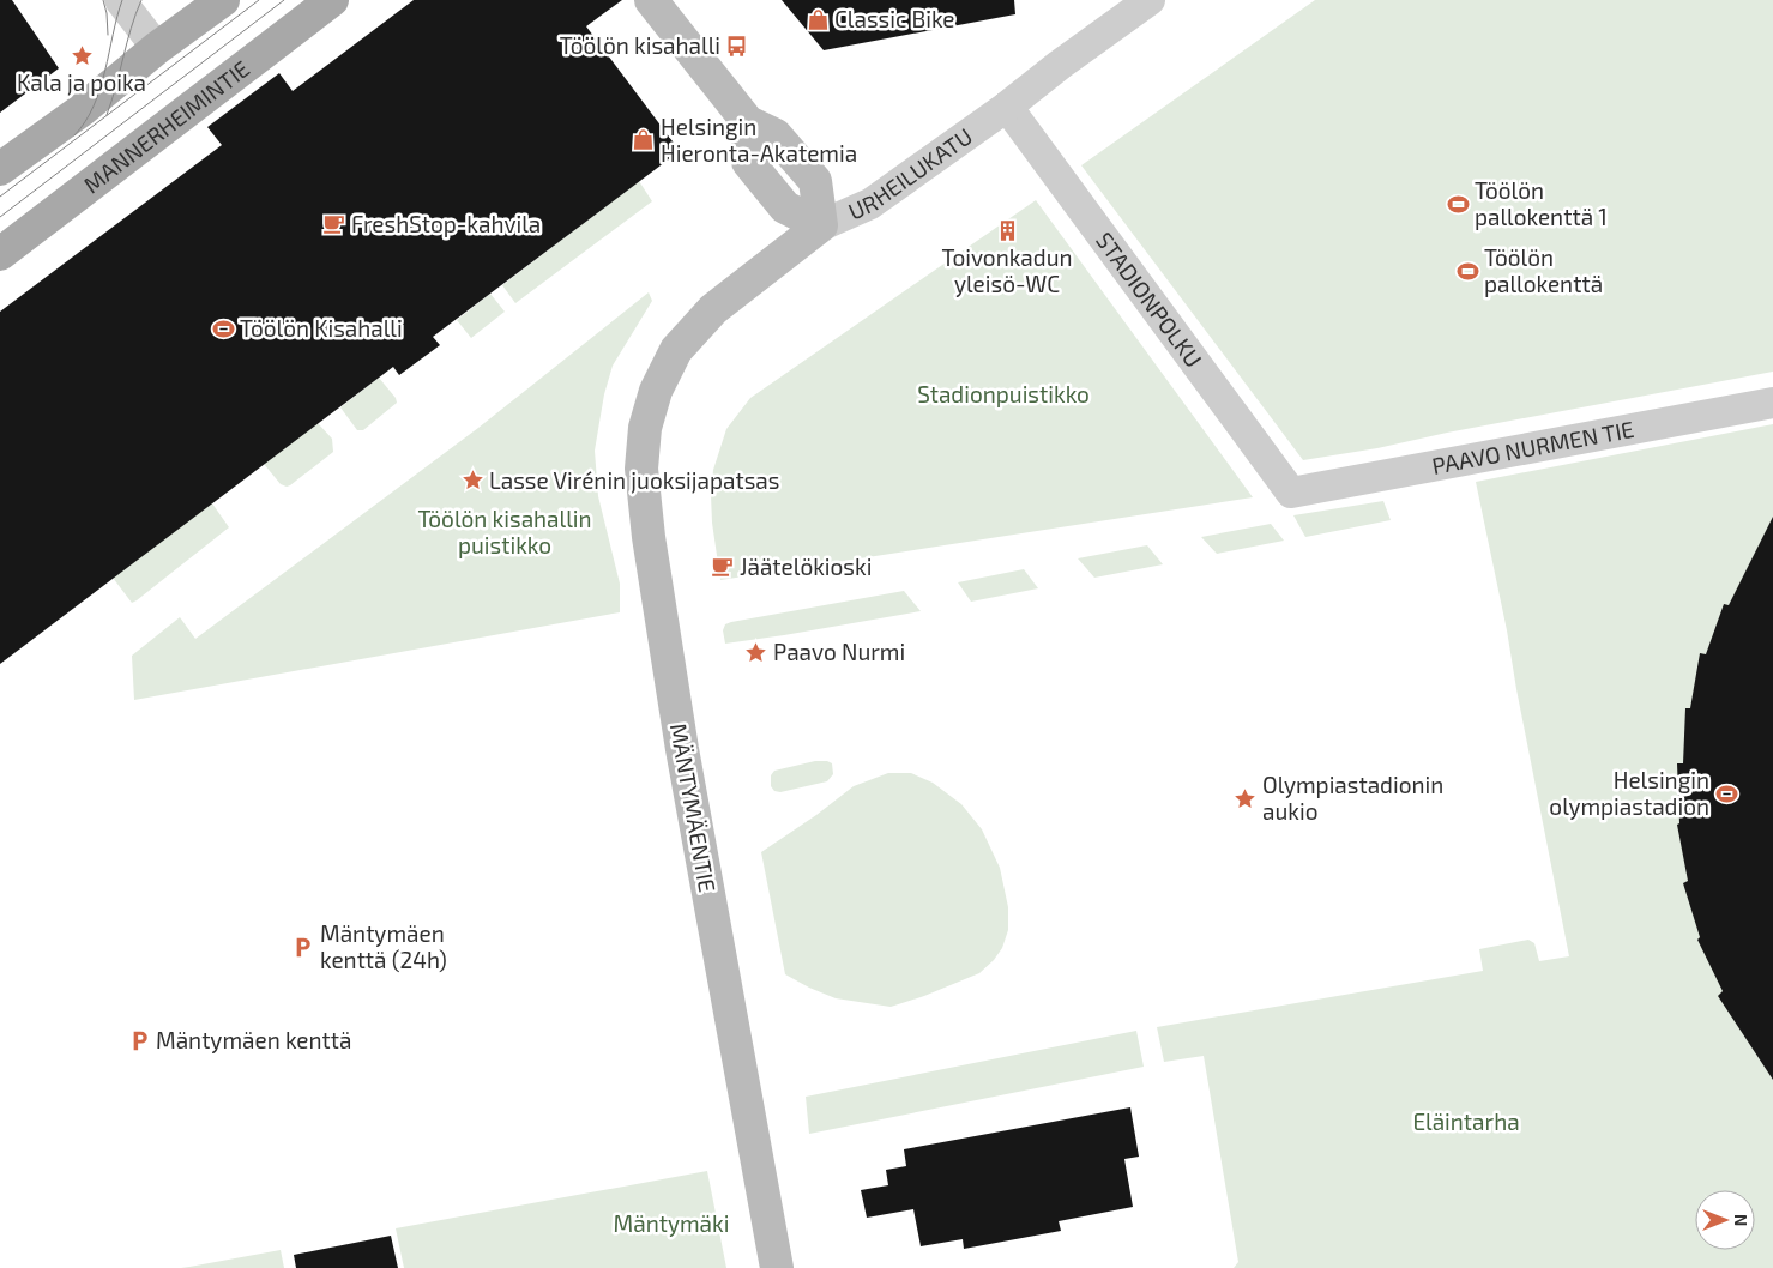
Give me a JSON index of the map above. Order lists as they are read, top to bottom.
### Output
{
  "streets": {
    "main road": ["MANNERHEIMINTIE"],
    "street": [
      "URHEILUKATU",
      "STADIONPOLKU",
      "PAAVO NURMEN TIE",
      "MÄNTYMÄENTIE"
    ]
  },
  "crossings": [
    ["URHEILUKATU", "STADIONPOLKU"],
    ["URHEILUKATU", "MÄNTYMÄENTIE"],
    ["STADIONPOLKU", "PAAVO NURMEN TIE"]
  ],
  "parks": [
    "Stadionpuistikko",
    "Töölön kisahallin puistikko",
    "Eläintarha",
    "Mäntymäki"
  ],
  "places": {
    "shop": ["Classic Bike", "Helsingin Hieronta-Akatemia"],
    "bus stop": ["Töölön kisahalli"],
    "place": [
      "Kala ja poika",
      "Lasse Virénin juoksijapatsas",
      "Paavo Nurmi",
      "Olympiastadionin aukio"
    ],
    "sports": [
      "Töölön pallokenttä 1",
      "Töölön pallokenttä",
      "Töölön Kisahalli",
      "Helsingin olympiastadion"
    ],
    "cafe": ["FreshStop-kahvila", "Jäätelökioski"],
    "building": ["Toivonkadun yleisö-WC"],
    "parking": ["Mäntymäen kenttä (24h)", "Mäntymäen kenttä"]
  },
  "north": "right"
}
